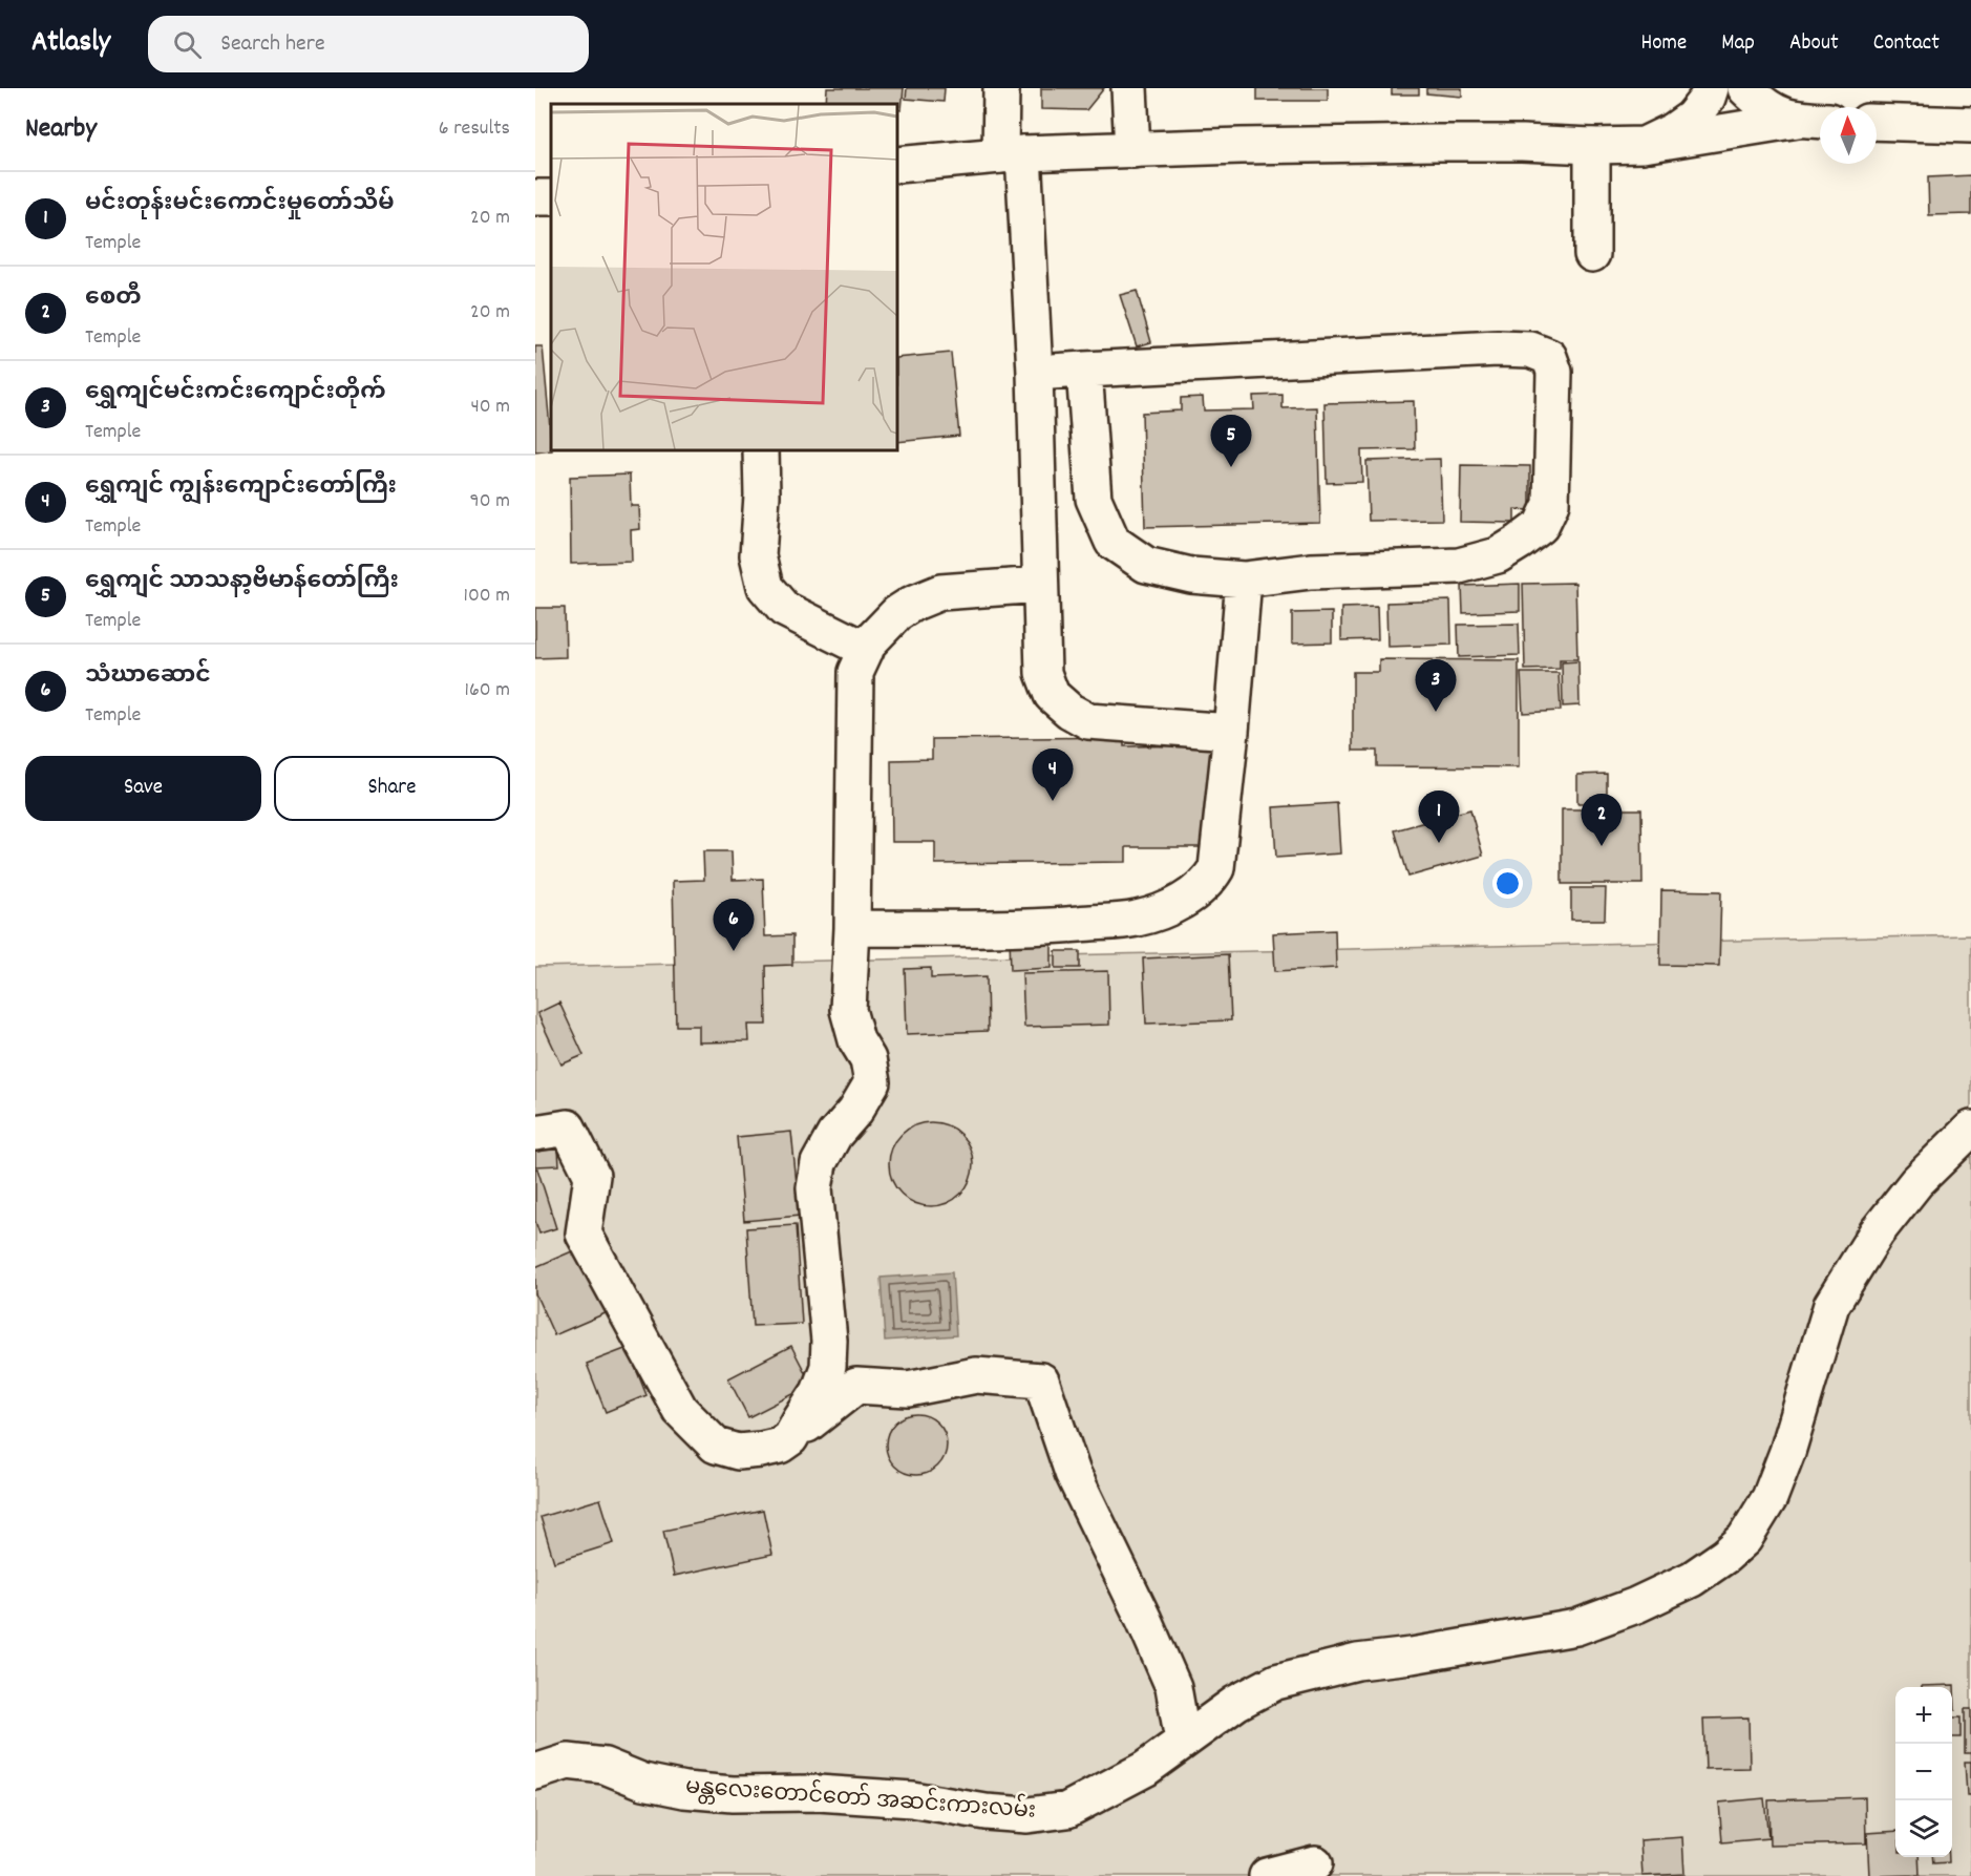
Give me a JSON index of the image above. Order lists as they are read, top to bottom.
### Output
{
  "streets": {
    "street": ["မန္တလေးတောင်တော် အဆင်းကားလမ်း"]
  },
  "north": "top",
  "page": {
    "header": "Atlasly",
    "search": "Search here",
    "nav": [
      "Home",
      "Map",
      "About",
      "Contact"
    ],
    "heading": ["Nearby", "6 results"],
    "list": [
      {
        "mark": "1",
        "name": "မင်းတုန်းမင်းကောင်းမှုတော်သိမ်",
        "note": "Temple",
        "value": "20 m"
      },
      {
        "mark": "2",
        "name": "စေတီ",
        "note": "Temple",
        "value": "20 m"
      },
      {
        "mark": "3",
        "name": "ရွှေကျင်မင်းကင်းကျောင်းတိုက်",
        "note": "Temple",
        "value": "40 m"
      },
      {
        "mark": "4",
        "name": "ရွှေကျင် ကျွန်းကျောင်းတော်ကြီး",
        "note": "Temple",
        "value": "90 m"
      },
      {
        "mark": "5",
        "name": "ရွှေကျင် သာသနာ့ဗိမာန်တော်ကြီး",
        "note": "Temple",
        "value": "100 m"
      },
      {
        "mark": "6",
        "name": "သံဃာဆောင်",
        "note": "Temple",
        "value": "160 m"
      }
    ],
    "pins": [
      "5",
      "3",
      "4",
      "1",
      "2",
      "6"
    ],
    "buttons": ["Save", "Share"],
    "map_buttons": ["+", "−"]
  }
}
